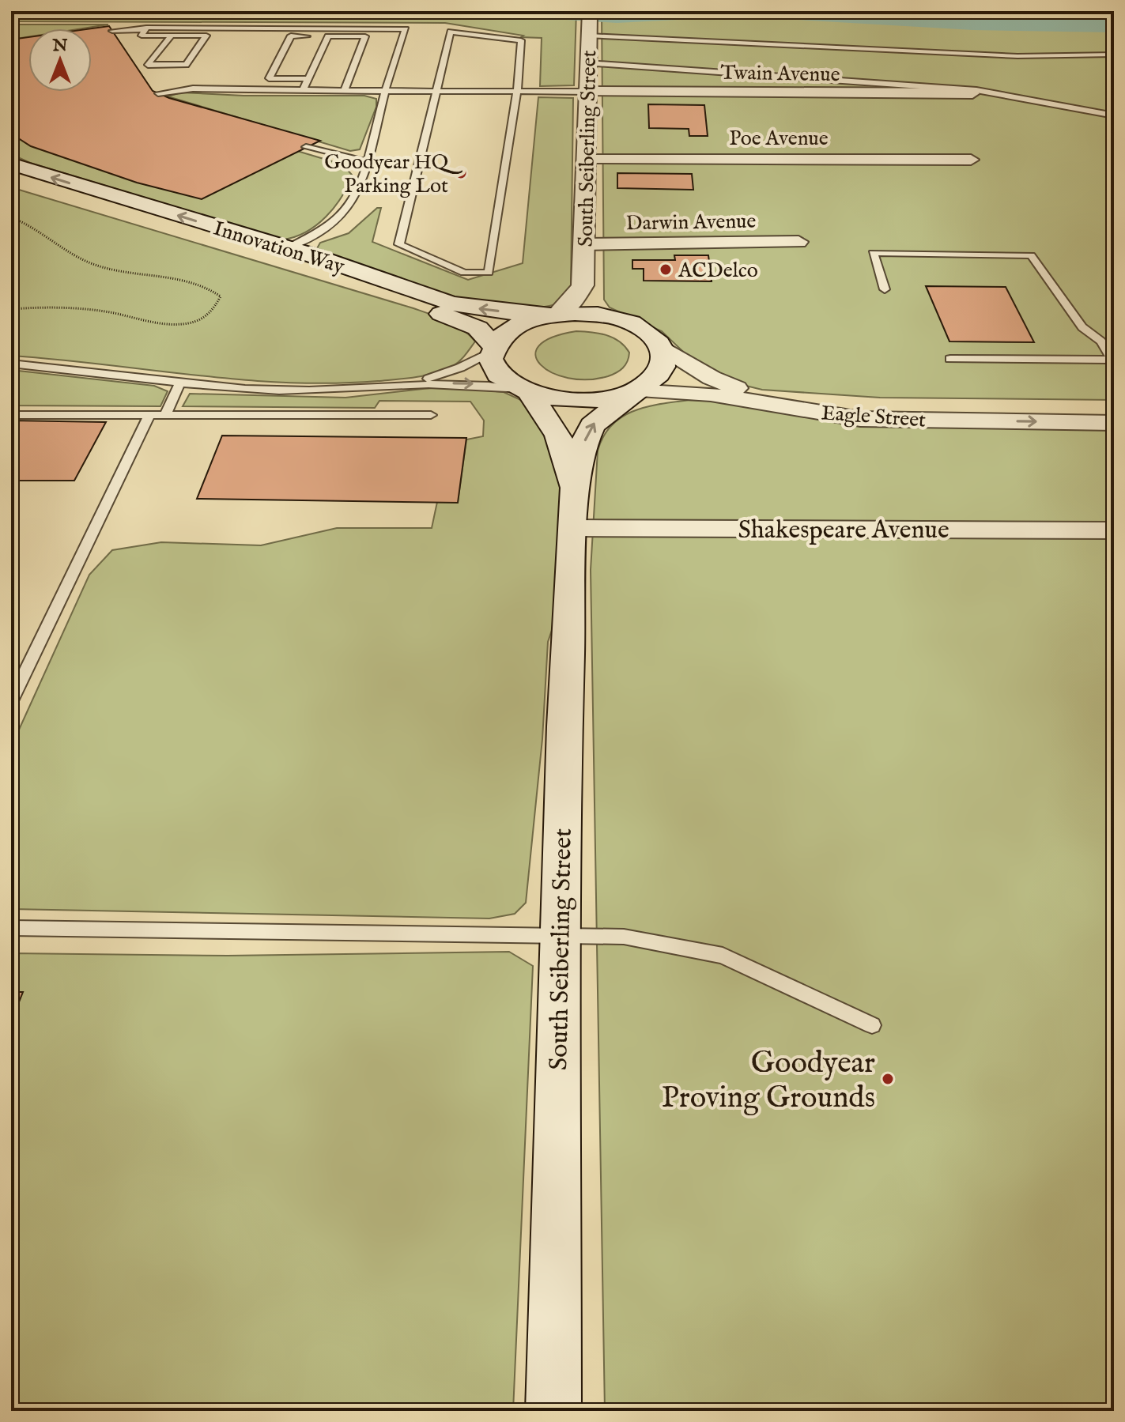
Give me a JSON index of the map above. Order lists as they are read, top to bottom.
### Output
{
  "streets": {
    "main road": ["South Seiberling Street", "Innovation Way"],
    "street": [
      "Twain Avenue",
      "Poe Avenue",
      "Darwin Avenue",
      "Eagle Street",
      "Shakespeare Avenue"
    ]
  },
  "crossings": [
    ["Twain Avenue", "South Seiberling Street"],
    ["Poe Avenue", "South Seiberling Street"],
    ["South Seiberling Street", "Darwin Avenue"],
    ["South Seiberling Street", "Innovation Way"],
    ["South Seiberling Street", "Eagle Street"],
    ["South Seiberling Street", "Shakespeare Avenue"]
  ],
  "places": ["Goodyear HQ Parking Lot", "ACDelco", "Goodyear Proving Grounds"],
  "north": "top"
}
